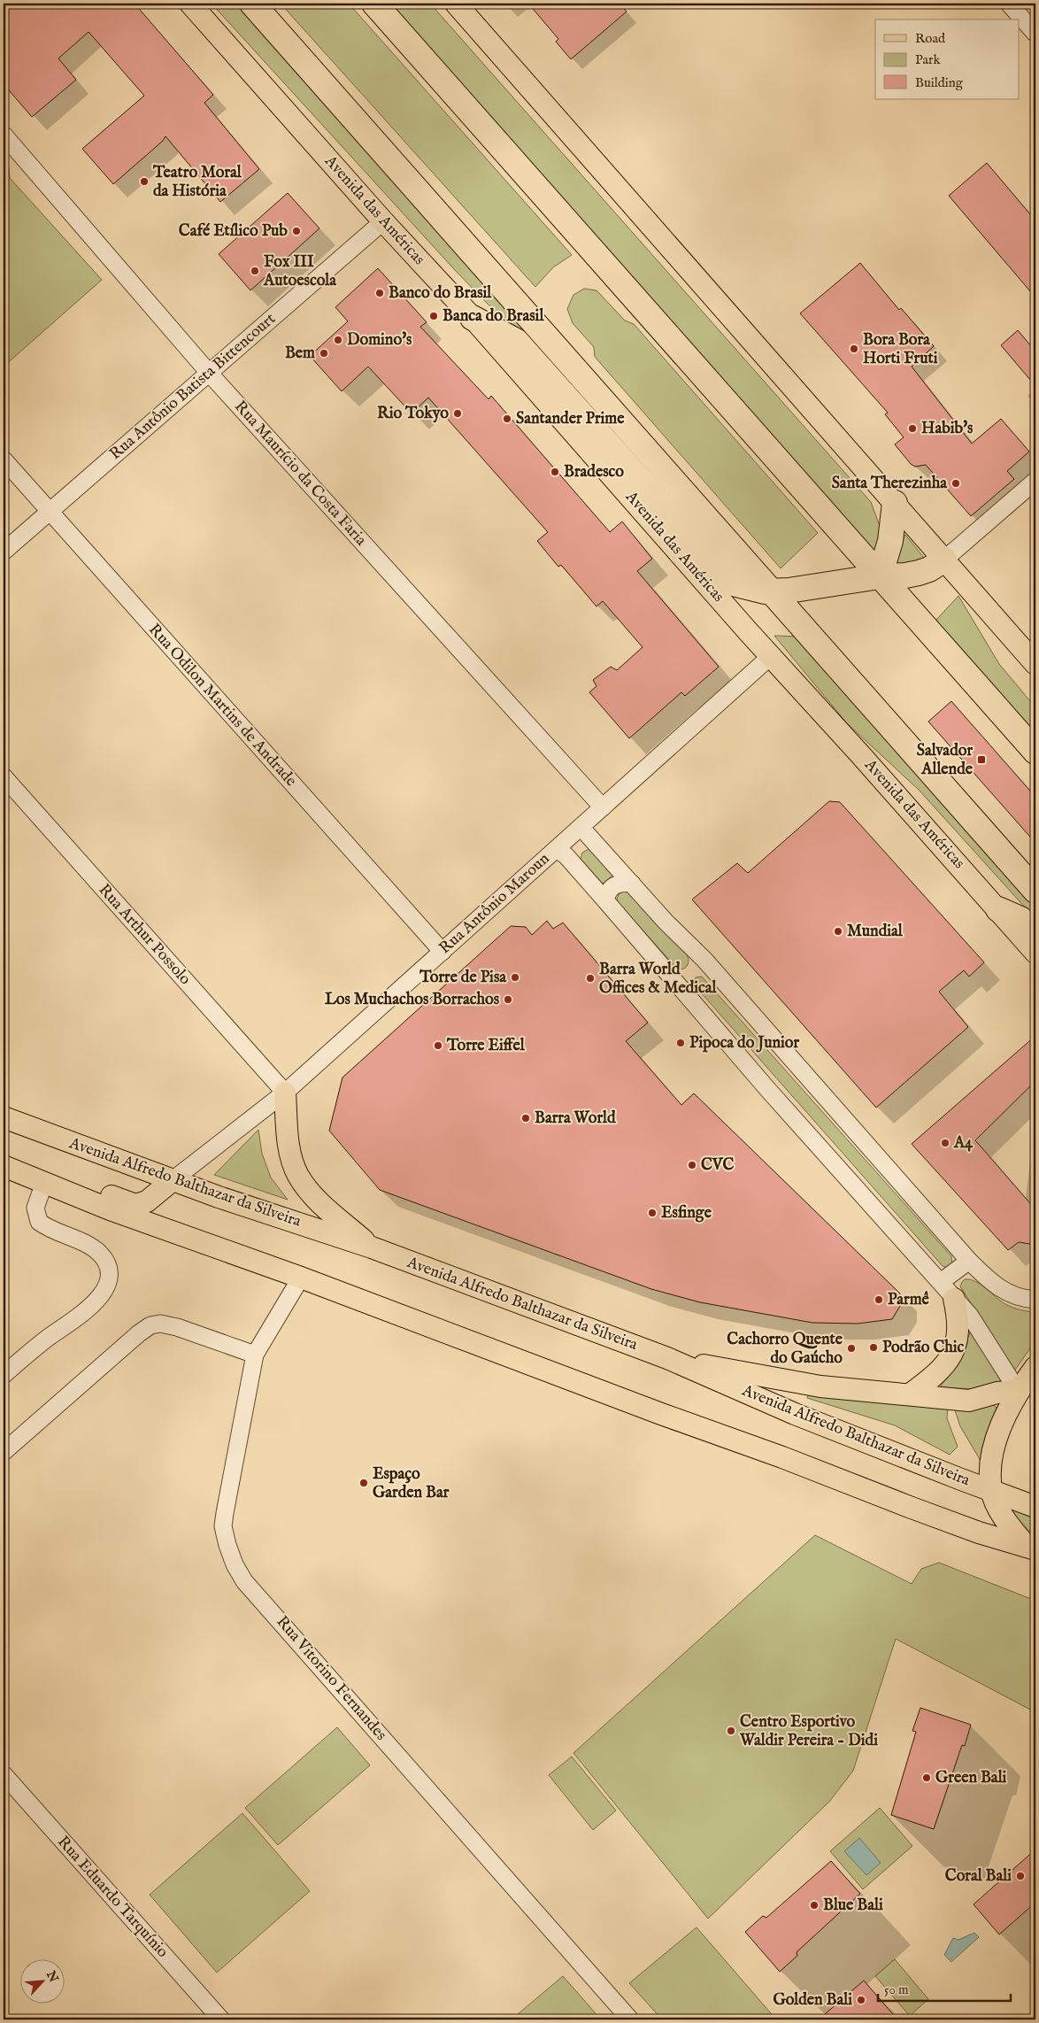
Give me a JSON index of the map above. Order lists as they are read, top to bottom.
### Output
{
  "streets": {
    "main road": ["Avenida das Américas", "Avenida Alfredo Balthazar da Silveira"],
    "street": [
      "Rua Antônio Batista Bittencourt",
      "Rua Maurício da Costa Faria",
      "Rua Odilon Martins de Andrade",
      "Rua Antônio Maroun",
      "Rua Arthur Possolo",
      "Rua Vitorino Fernandes",
      "Rua Eduardo Tarquínio"
    ]
  },
  "crossings": [
    ["Avenida das Américas", "Rua Antônio Batista Bittencourt"],
    ["Avenida das Américas", "Rua Antônio Maroun"],
    ["Rua Antônio Batista Bittencourt", "Rua Maurício da Costa Faria"],
    ["Rua Antônio Batista Bittencourt", "Rua Odilon Martins de Andrade"],
    ["Rua Maurício da Costa Faria", "Rua Antônio Maroun"],
    ["Rua Odilon Martins de Andrade", "Rua Antônio Maroun"],
    ["Rua Antônio Maroun", "Rua Arthur Possolo"],
    ["Rua Antônio Maroun", "Avenida Alfredo Balthazar da Silveira"]
  ],
  "places": {
    "other": [
      "Teatro Moral da História",
      "Café Etílico Pub",
      "Fox III Autoescola",
      "Banco do Brasil",
      "Banca do Brasil",
      "Domino's",
      "Bora Bora Horti Fruti",
      "Bem",
      "Rio Tokyo",
      "Santander Prime",
      "Habib's",
      "Bradesco",
      "Santa Therezinha",
      "Mundial",
      "Torre de Pisa",
      "Barra World Offices & Medical",
      "Los Muchachos Borrachos",
      "Pipoca do Junior",
      "Torre Eiffel",
      "Barra World",
      "A4",
      "CVC",
      "Esfinge",
      "Parmê",
      "Podrão Chic",
      "Cachorro Quente do Gaúcho",
      "Espaço Garden Bar",
      "Centro Esportivo Waldir Pereira - Didi",
      "Green Bali",
      "Coral Bali",
      "Blue Bali",
      "Golden Bali"
    ],
    "transit": ["Salvador Allende"]
  },
  "legend": ["Road", "Park", "Building"],
  "scale_bar": "50 m",
  "north": "top right"
}
